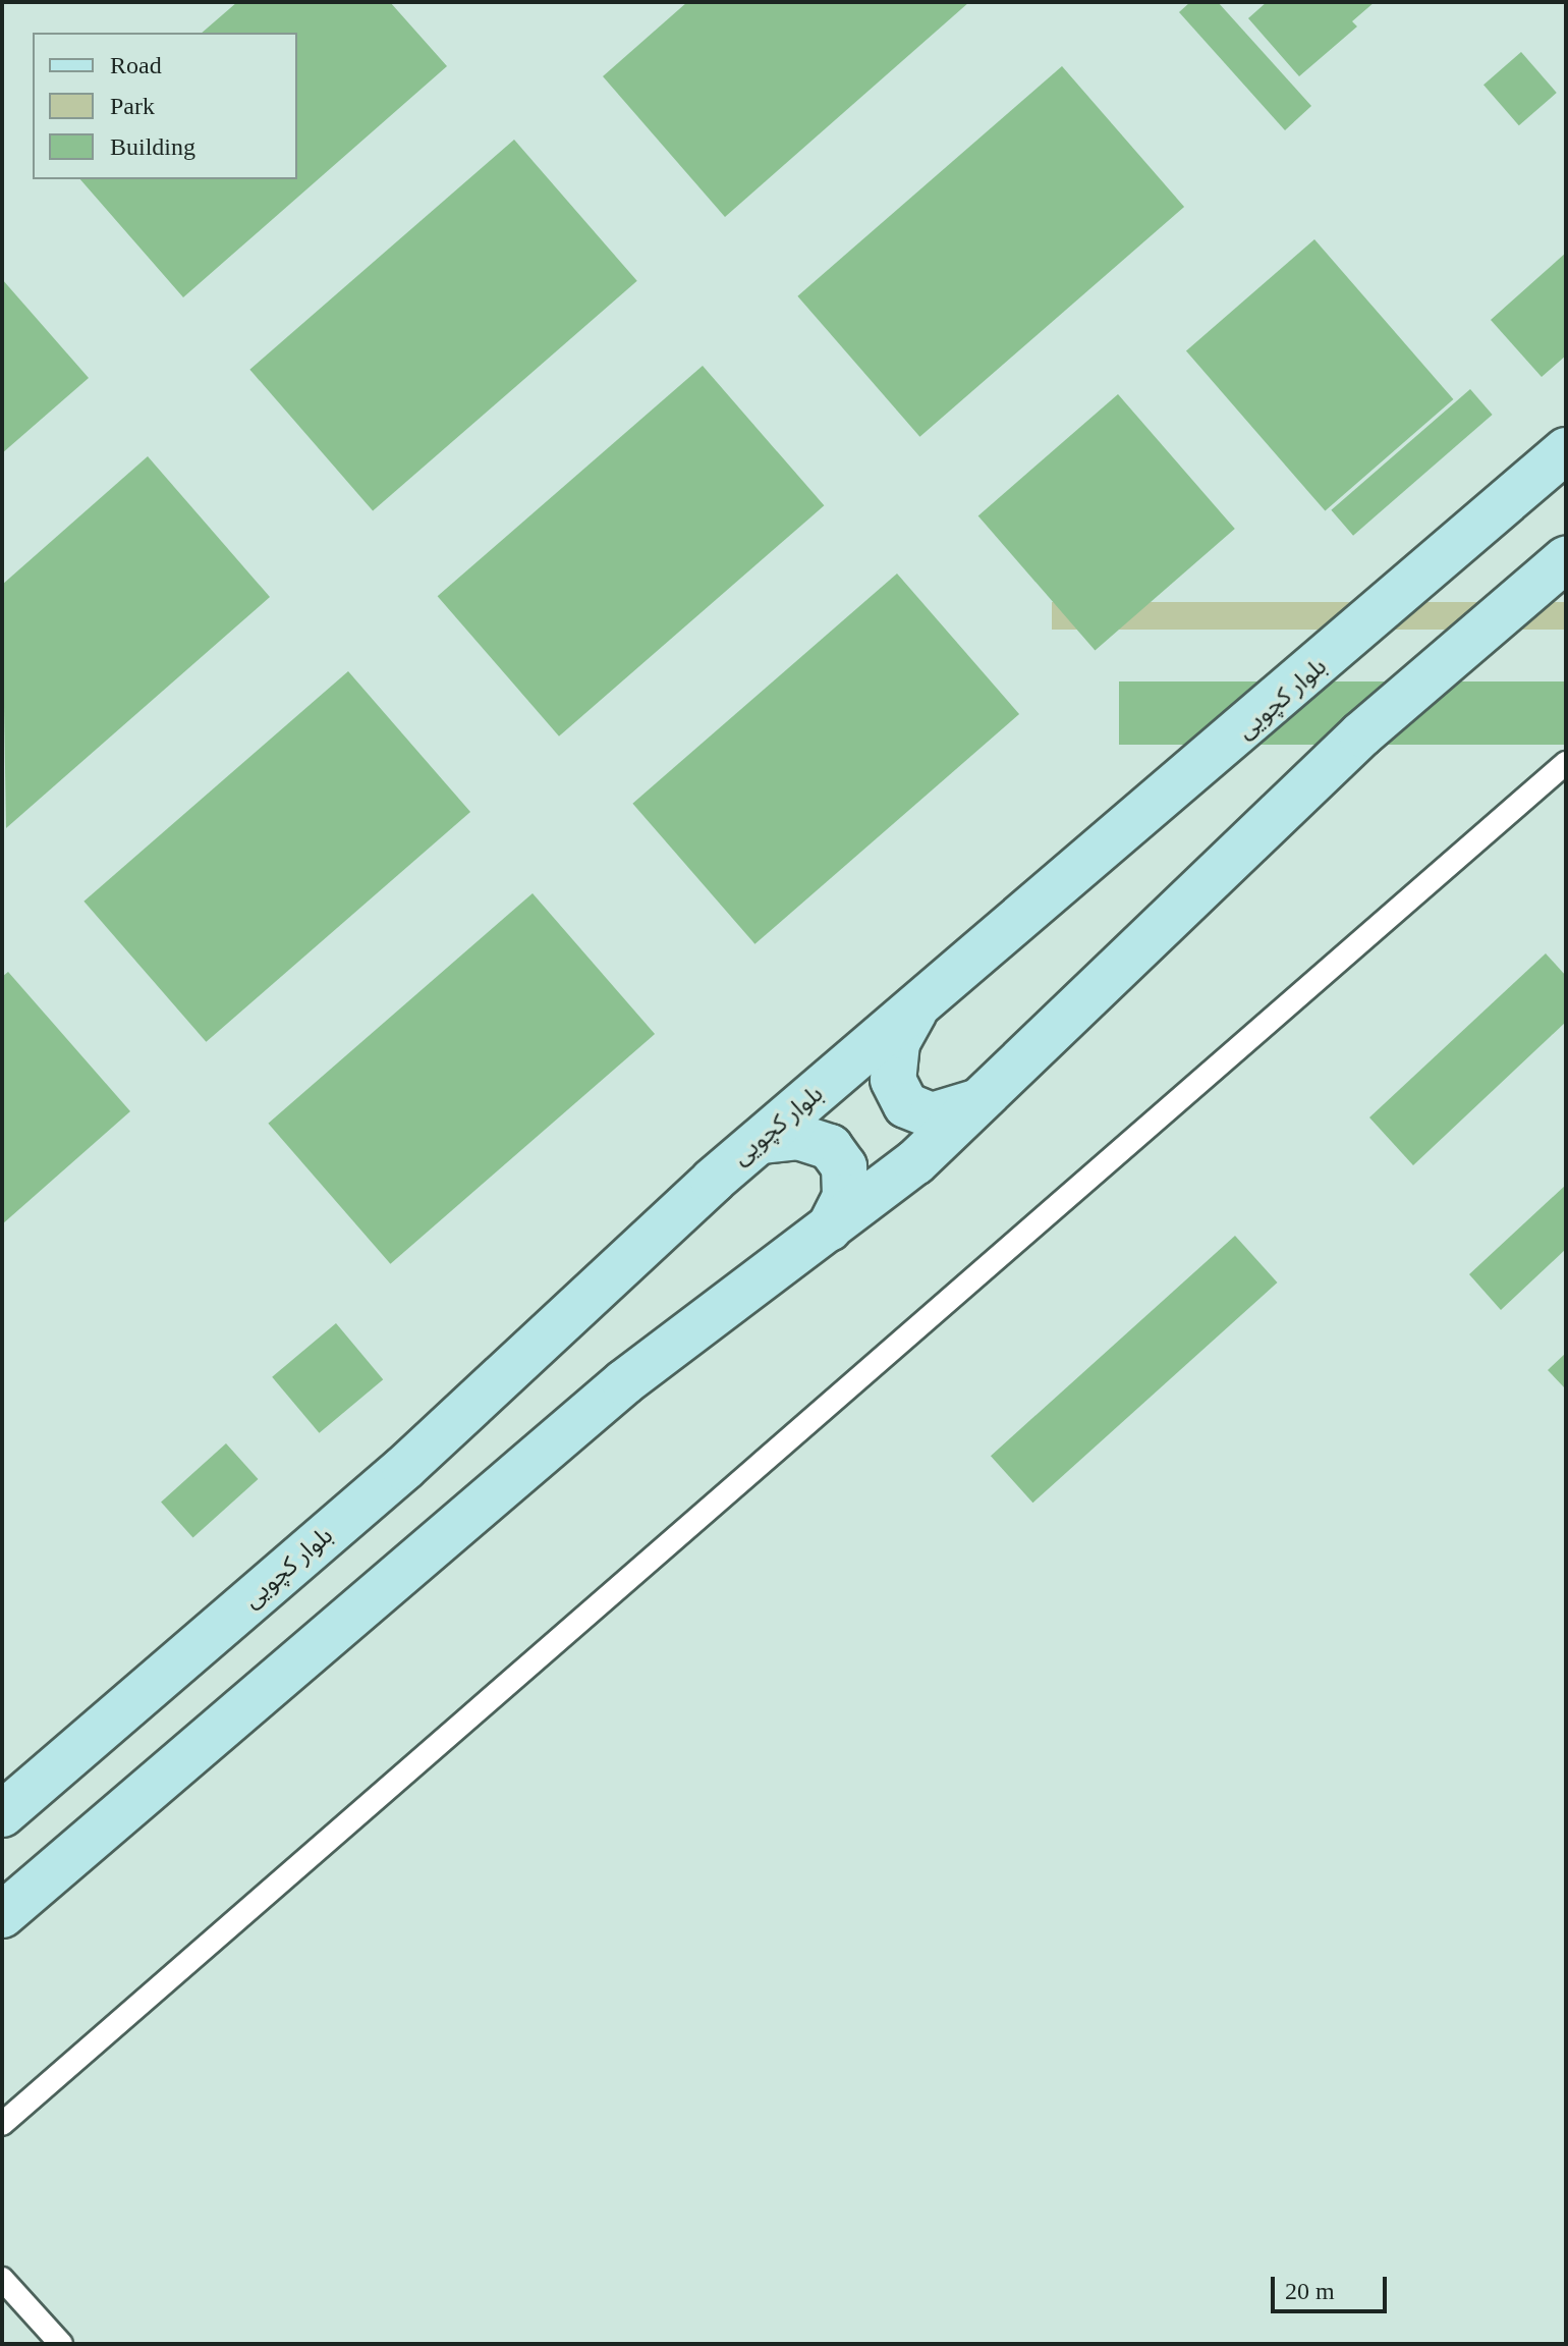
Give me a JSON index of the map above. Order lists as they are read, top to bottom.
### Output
{
  "streets": {
    "main road": ["بلوار کچویی"]
  },
  "legend": ["Road", "Park", "Building"],
  "scale_bar": "20 m"
}
